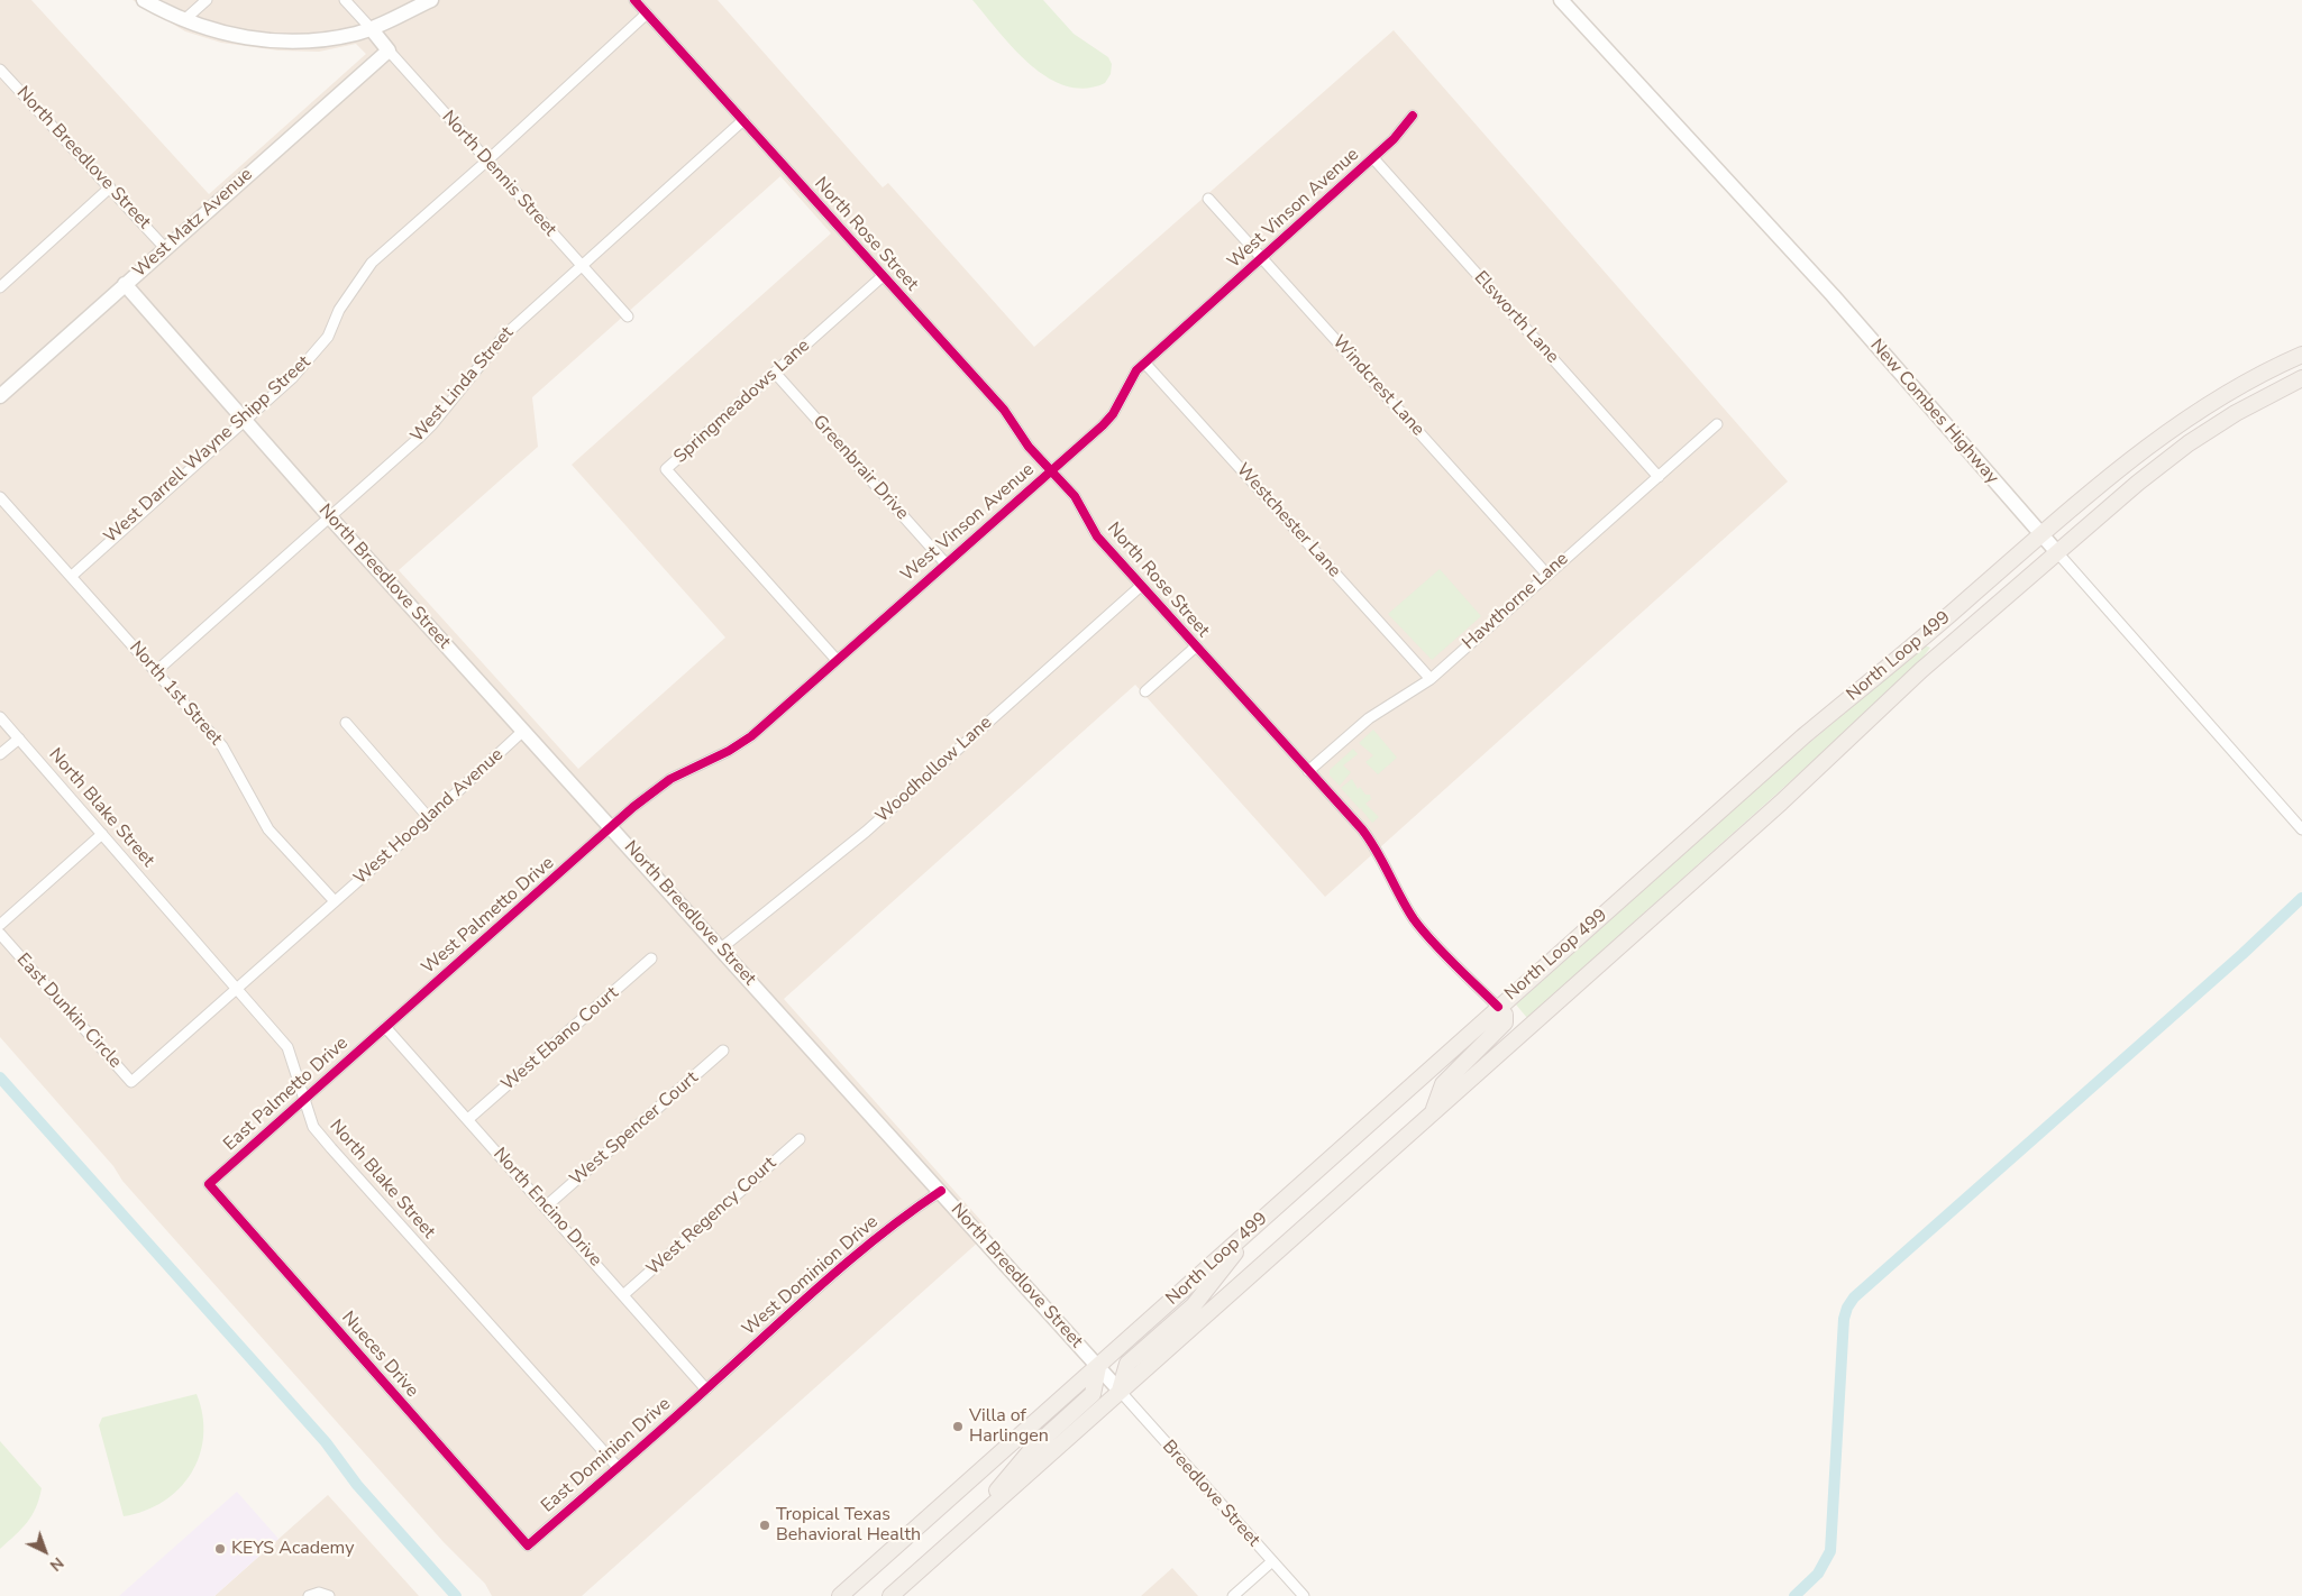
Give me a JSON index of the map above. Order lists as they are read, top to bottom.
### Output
{
  "streets": {
    "main road": ["North Loop 499"],
    "street": [
      "North Breedlove Street",
      "North Dennis Street",
      "West Vinson Avenue",
      "West Matz Avenue",
      "North Rose Street",
      "Elsworth Lane",
      "West Linda Street",
      "Windcrest Lane",
      "Springmeadows Lane",
      "New Combes Highway",
      "West Darrell Wayne Shipp Street",
      "Greenbrair Drive",
      "Westchester Lane",
      "Hawthorne Lane",
      "North 1st Street",
      "Woodhollow Lane",
      "North Blake Street",
      "West Hoogland Avenue",
      "West Palmetto Drive",
      "East Dunkin Circle",
      "West Ebano Court",
      "East Palmetto Drive",
      "West Spencer Court",
      "North Encino Drive",
      "West Regency Court",
      "West Dominion Drive",
      "Nueces Drive",
      "East Dominion Drive",
      "Breedlove Street"
    ]
  },
  "crossings": [
    ["North Breedlove Street", "West Vinson Avenue"],
    ["North Breedlove Street", "West Matz Avenue"],
    ["North Breedlove Street", "West Linda Street"],
    ["North Breedlove Street", "West Darrell Wayne Shipp Street"],
    ["North Breedlove Street", "North Loop 499"],
    ["North Breedlove Street", "Woodhollow Lane"],
    ["North Breedlove Street", "West Hoogland Avenue"],
    ["North Breedlove Street", "West Palmetto Drive"],
    ["North Breedlove Street", "West Dominion Drive"],
    ["North Breedlove Street", "Breedlove Street"],
    ["North Dennis Street", "West Matz Avenue"],
    ["North Dennis Street", "West Linda Street"],
    ["North Dennis Street", "West Darrell Wayne Shipp Street"],
    ["West Vinson Avenue", "North Rose Street"],
    ["West Vinson Avenue", "Elsworth Lane"],
    ["West Vinson Avenue", "Windcrest Lane"],
    ["West Vinson Avenue", "Springmeadows Lane"],
    ["West Vinson Avenue", "Greenbrair Drive"],
    ["West Vinson Avenue", "Westchester Lane"],
    ["West Vinson Avenue", "West Palmetto Drive"],
    ["North Rose Street", "West Linda Street"],
    ["North Rose Street", "Springmeadows Lane"],
    ["North Rose Street", "West Darrell Wayne Shipp Street"],
    ["North Rose Street", "Hawthorne Lane"],
    ["North Rose Street", "North Loop 499"],
    ["North Rose Street", "Woodhollow Lane"],
    ["Elsworth Lane", "Hawthorne Lane"],
    ["West Linda Street", "North 1st Street"],
    ["Windcrest Lane", "Hawthorne Lane"],
    ["Springmeadows Lane", "Greenbrair Drive"],
    ["New Combes Highway", "North Loop 499"],
    ["West Darrell Wayne Shipp Street", "North 1st Street"],
    ["Westchester Lane", "Hawthorne Lane"],
    ["North Loop 499", "Breedlove Street"],
    ["North 1st Street", "West Hoogland Avenue"],
    ["North Blake Street", "West Hoogland Avenue"],
    ["North Blake Street", "East Dunkin Circle"],
    ["North Blake Street", "East Palmetto Drive"],
    ["North Blake Street", "East Dominion Drive"],
    ["West Hoogland Avenue", "East Dunkin Circle"],
    ["West Palmetto Drive", "East Palmetto Drive"],
    ["West Palmetto Drive", "North Encino Drive"],
    ["West Ebano Court", "North Encino Drive"],
    ["East Palmetto Drive", "North Encino Drive"],
    ["East Palmetto Drive", "Nueces Drive"],
    ["West Spencer Court", "North Encino Drive"],
    ["North Encino Drive", "West Regency Court"],
    ["North Encino Drive", "West Dominion Drive"],
    ["North Encino Drive", "East Dominion Drive"],
    ["West Dominion Drive", "East Dominion Drive"],
    ["Nueces Drive", "East Dominion Drive"]
  ],
  "places": ["Villa of Harlingen", "Tropical Texas Behavioral Health", "KEYS Academy"],
  "north": "bottom right"
}
